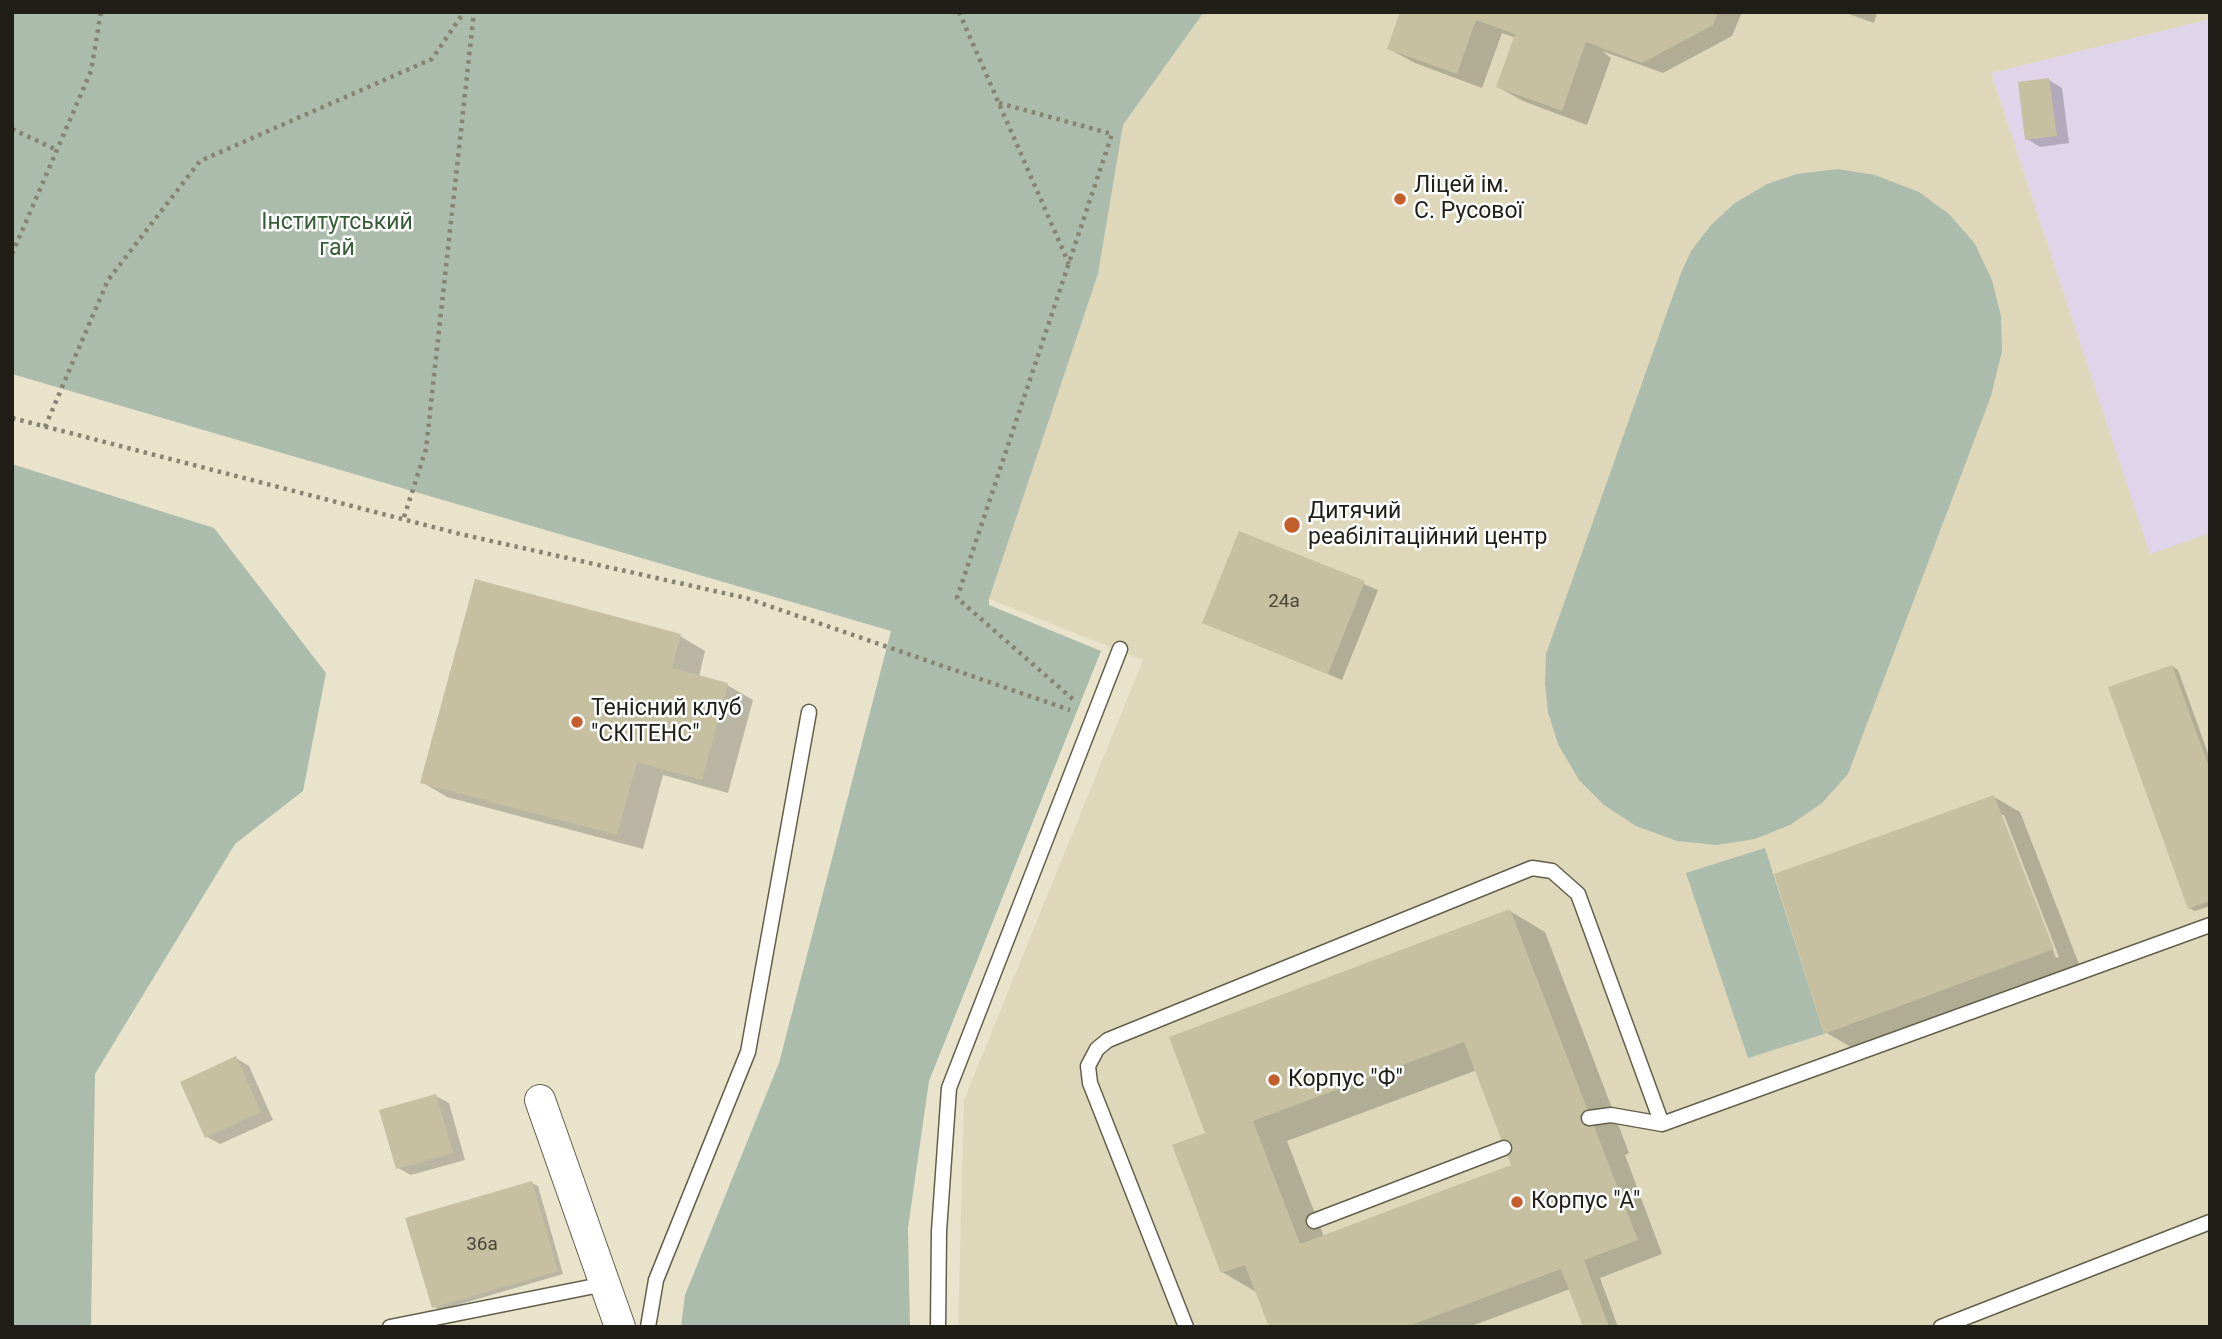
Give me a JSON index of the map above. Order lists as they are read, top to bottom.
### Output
{
  "parks": ["Інститутський гай"],
  "places": [
    "Ліцей ім. С. Русової",
    "Дитячий реабілітаційний центр",
    "Тенісний клуб \"СКІТЕНС\"",
    "Корпус \"Ф\"",
    "Корпус \"А\""
  ],
  "house_numbers": ["24а", "36а"]
}
